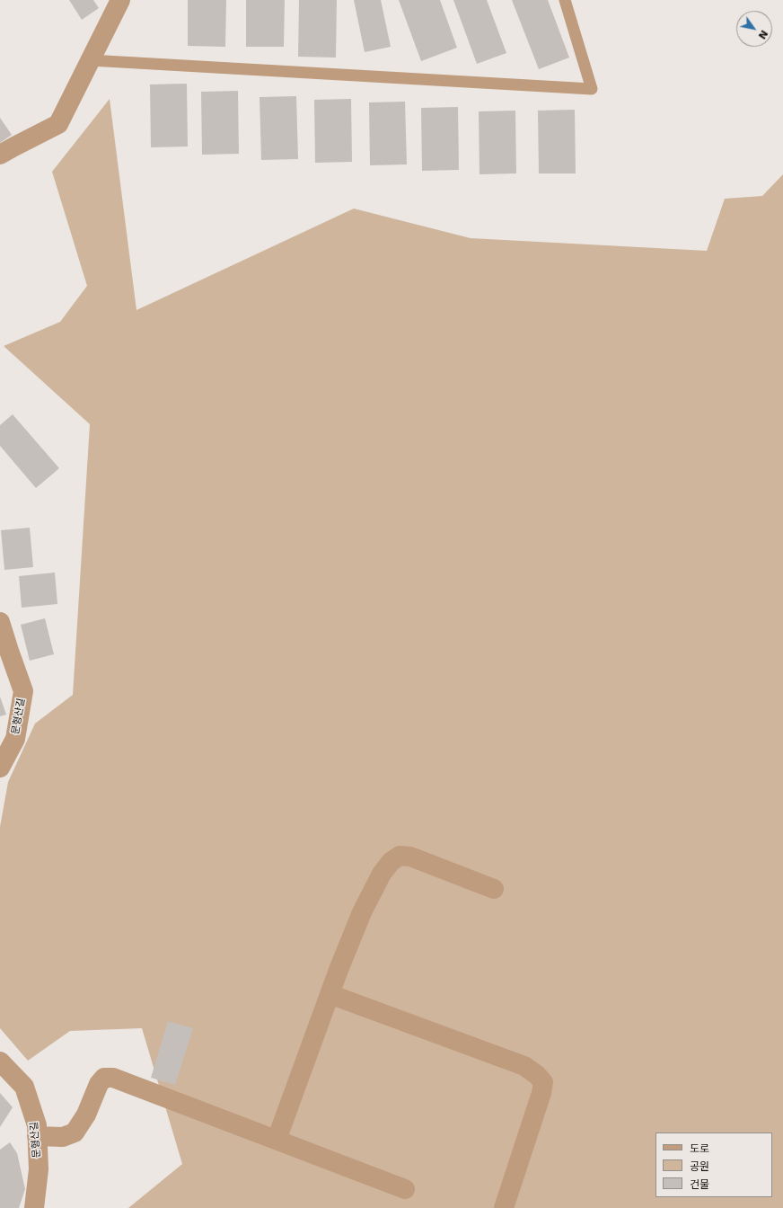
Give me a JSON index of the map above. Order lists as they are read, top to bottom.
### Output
{
  "streets": {
    "street": ["문형산길"]
  },
  "legend": ["도로", "공원", "건물"],
  "north": "bottom right"
}
